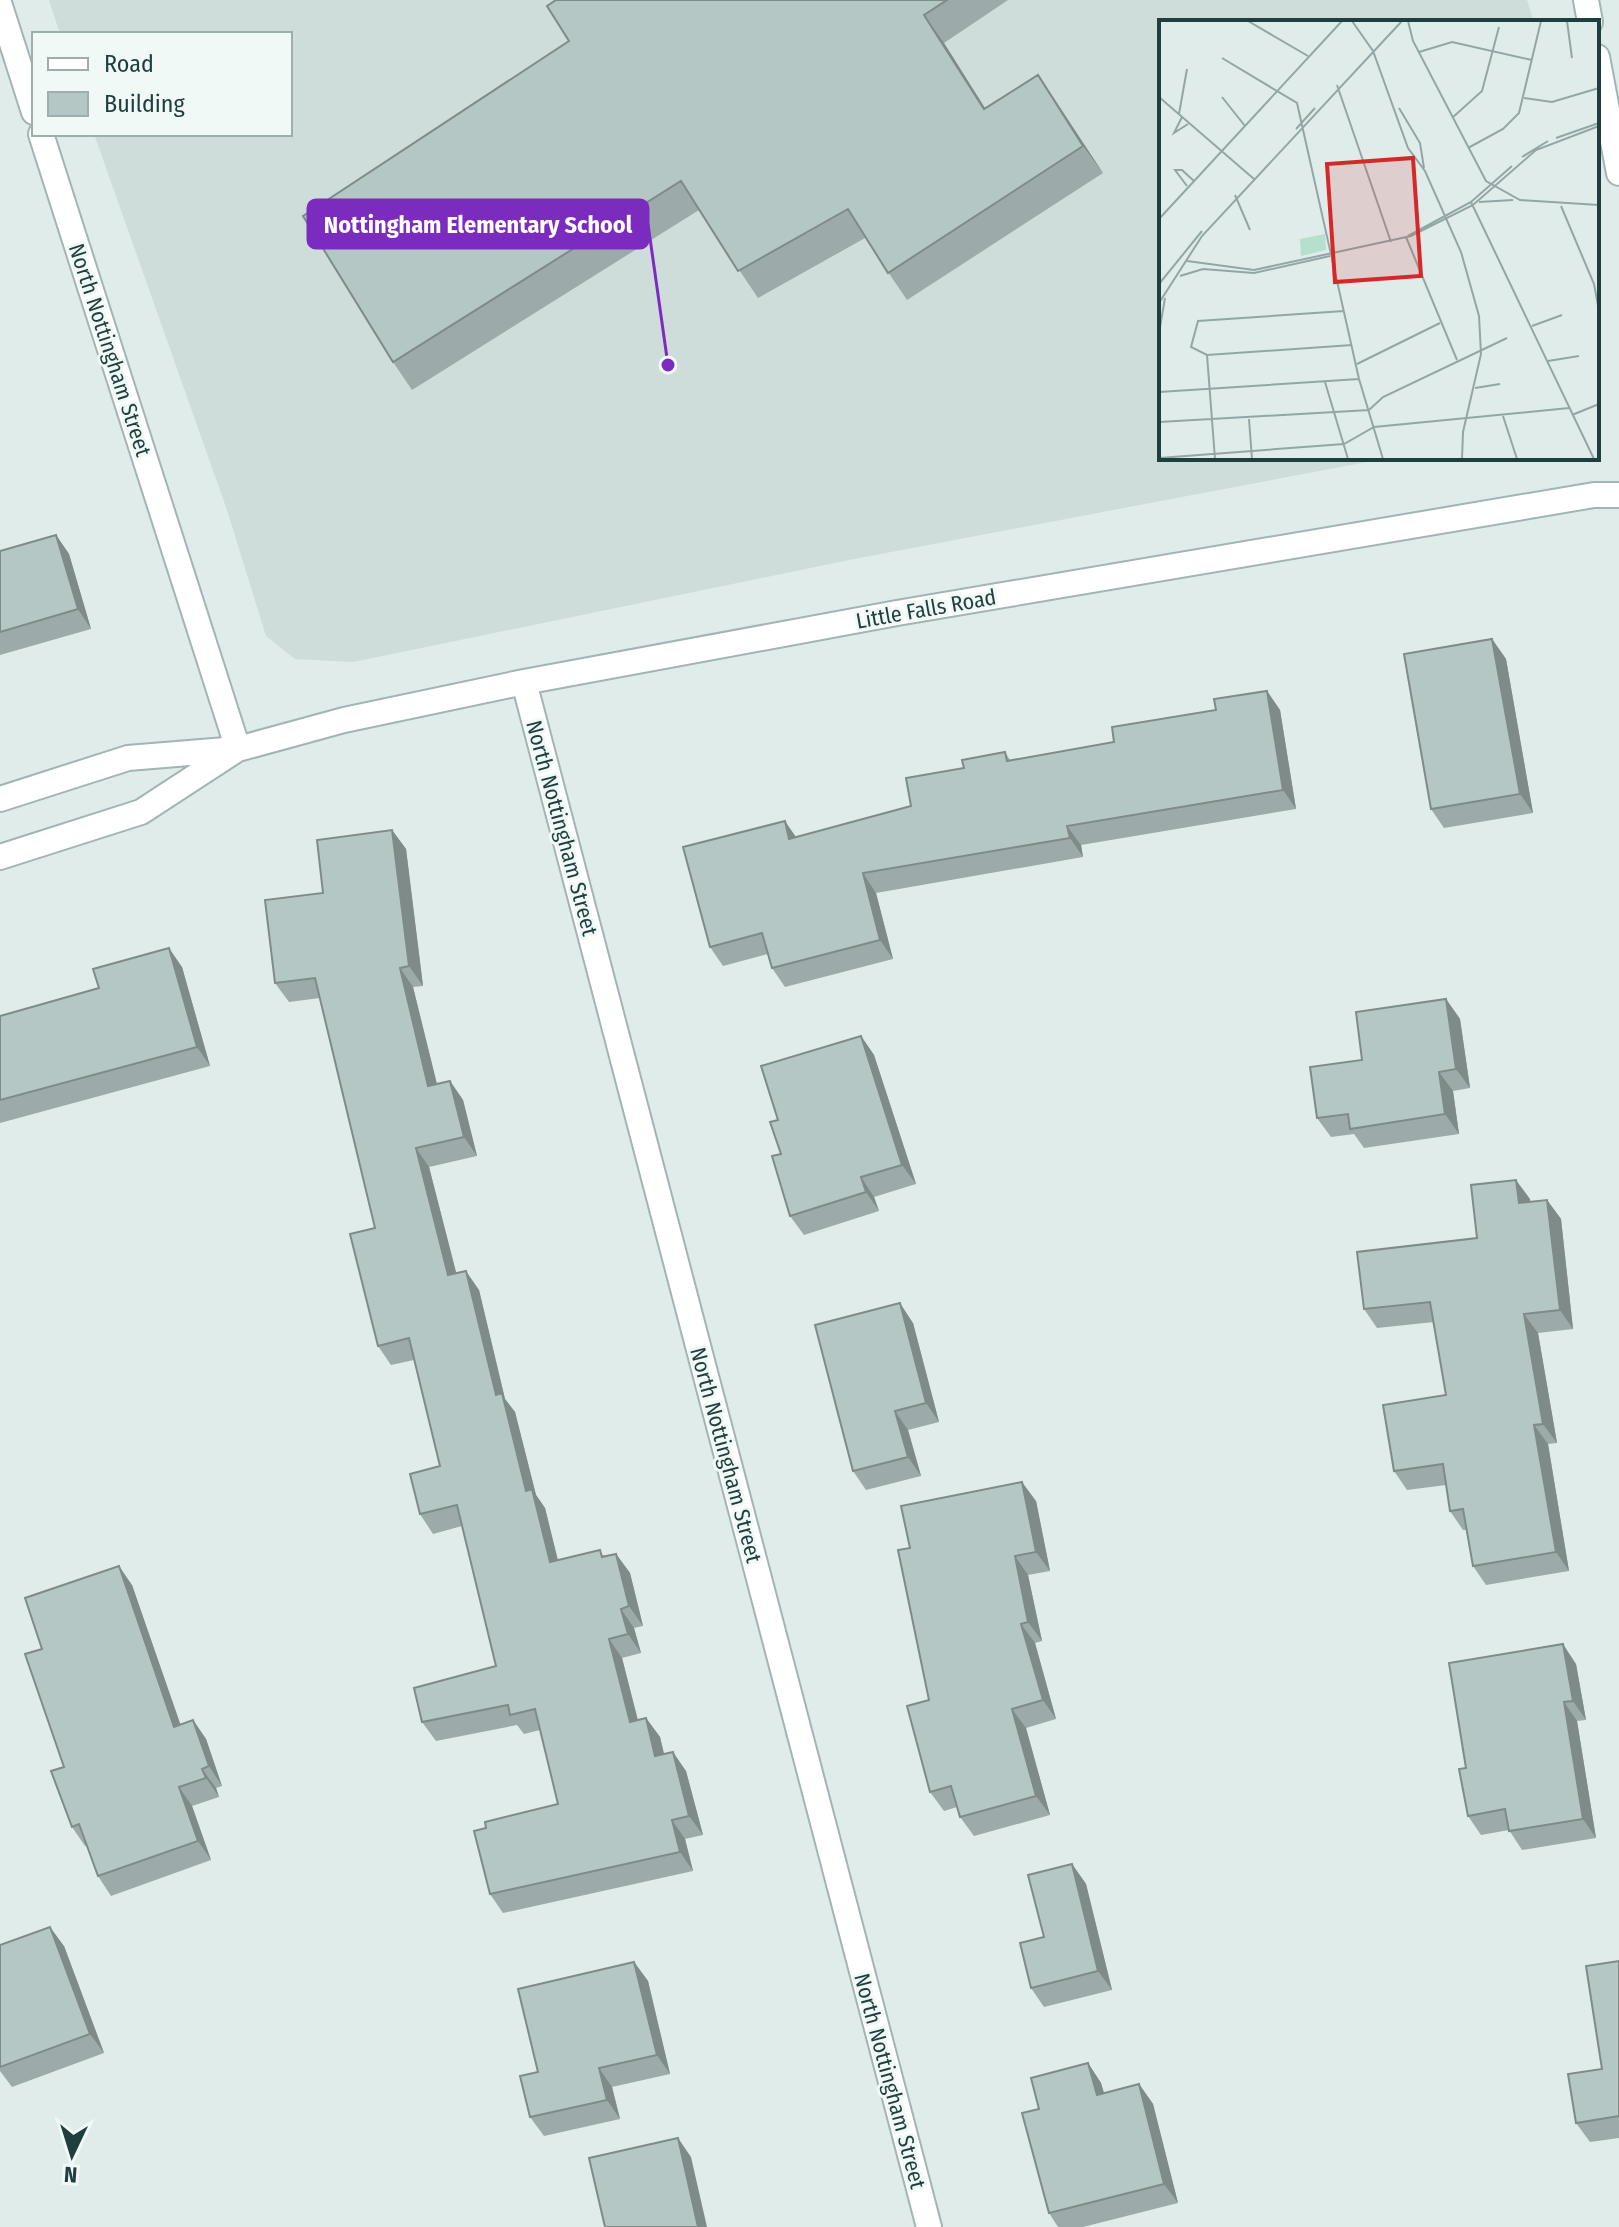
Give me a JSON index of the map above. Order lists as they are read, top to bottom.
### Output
{
  "streets": {
    "street": ["North Nottingham Street", "Little Falls Road"]
  },
  "crossings": [
    ["North Nottingham Street", "Little Falls Road"]
  ],
  "places": ["Nottingham Elementary School"],
  "legend": ["Road", "Building"],
  "north": "bottom"
}
